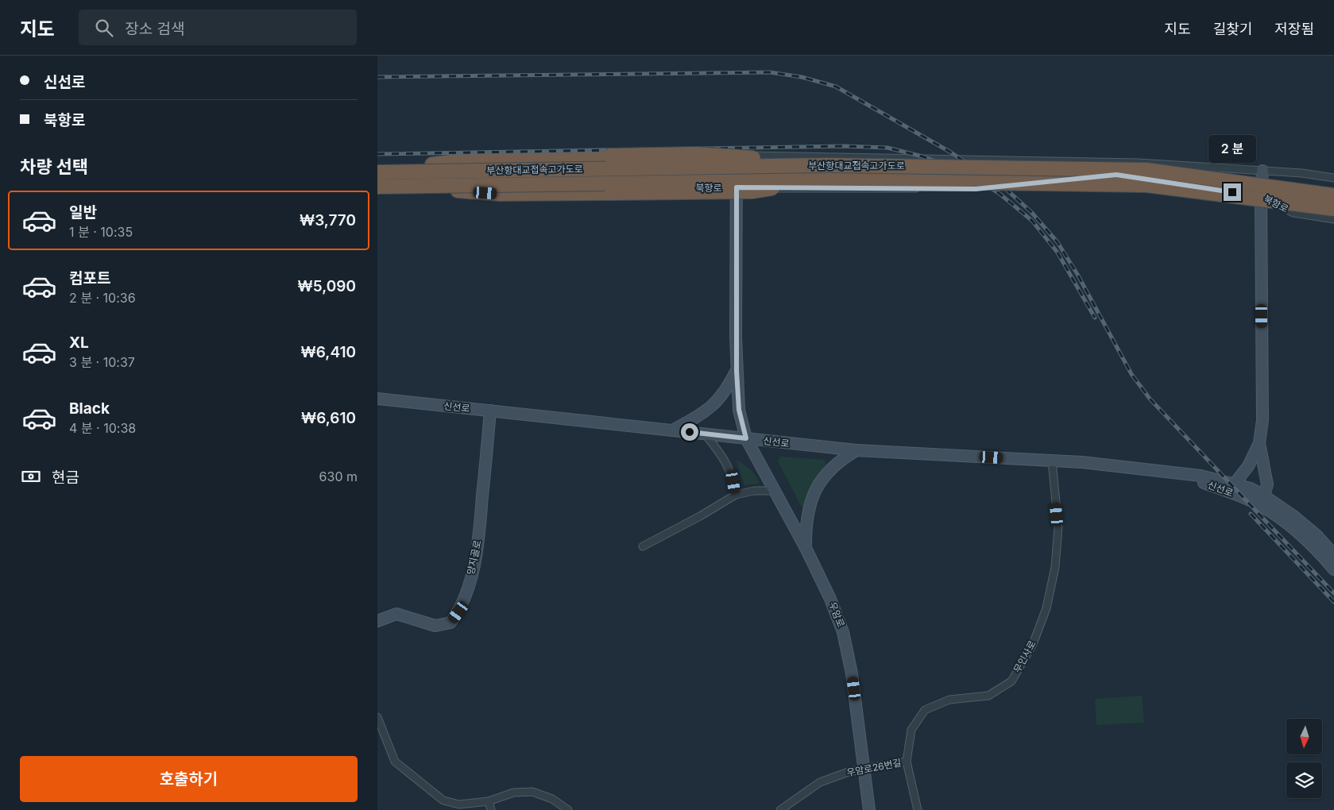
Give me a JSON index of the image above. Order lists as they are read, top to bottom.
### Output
{
  "streets": {
    "highway": ["부산항대교접속고가도로"],
    "main road": ["신선로", "양지골로", "우암로"],
    "street": ["북항로", "무인사로", "우암로26번길"]
  },
  "crossings": [
    ["북항로", "우암로"],
    ["신선로", "양지골로"],
    ["신선로", "우암로"],
    ["신선로", "무인사로"],
    ["무인사로", "우암로26번길"]
  ],
  "north": "bottom",
  "page": {
    "header": "지도",
    "search": "장소 검색",
    "nav": ["지도", "길찾기", "저장됨"],
    "banner": ["신선로", "북항로"],
    "bubble": "2 분",
    "heading": "차량 선택",
    "list": [
      {
        "name": "일반",
        "note": "1 분 · 10:35",
        "value": "₩3,770"
      },
      {
        "name": "컴포트",
        "note": "2 분 · 10:36",
        "value": "₩5,090"
      },
      {
        "name": "XL",
        "note": "3 분 · 10:37",
        "value": "₩6,410"
      },
      {
        "name": "Black",
        "note": "4 분 · 10:38",
        "value": "₩6,610"
      }
    ],
    "pay": ["현금", "630 m"],
    "buttons": "호출하기"
  }
}
